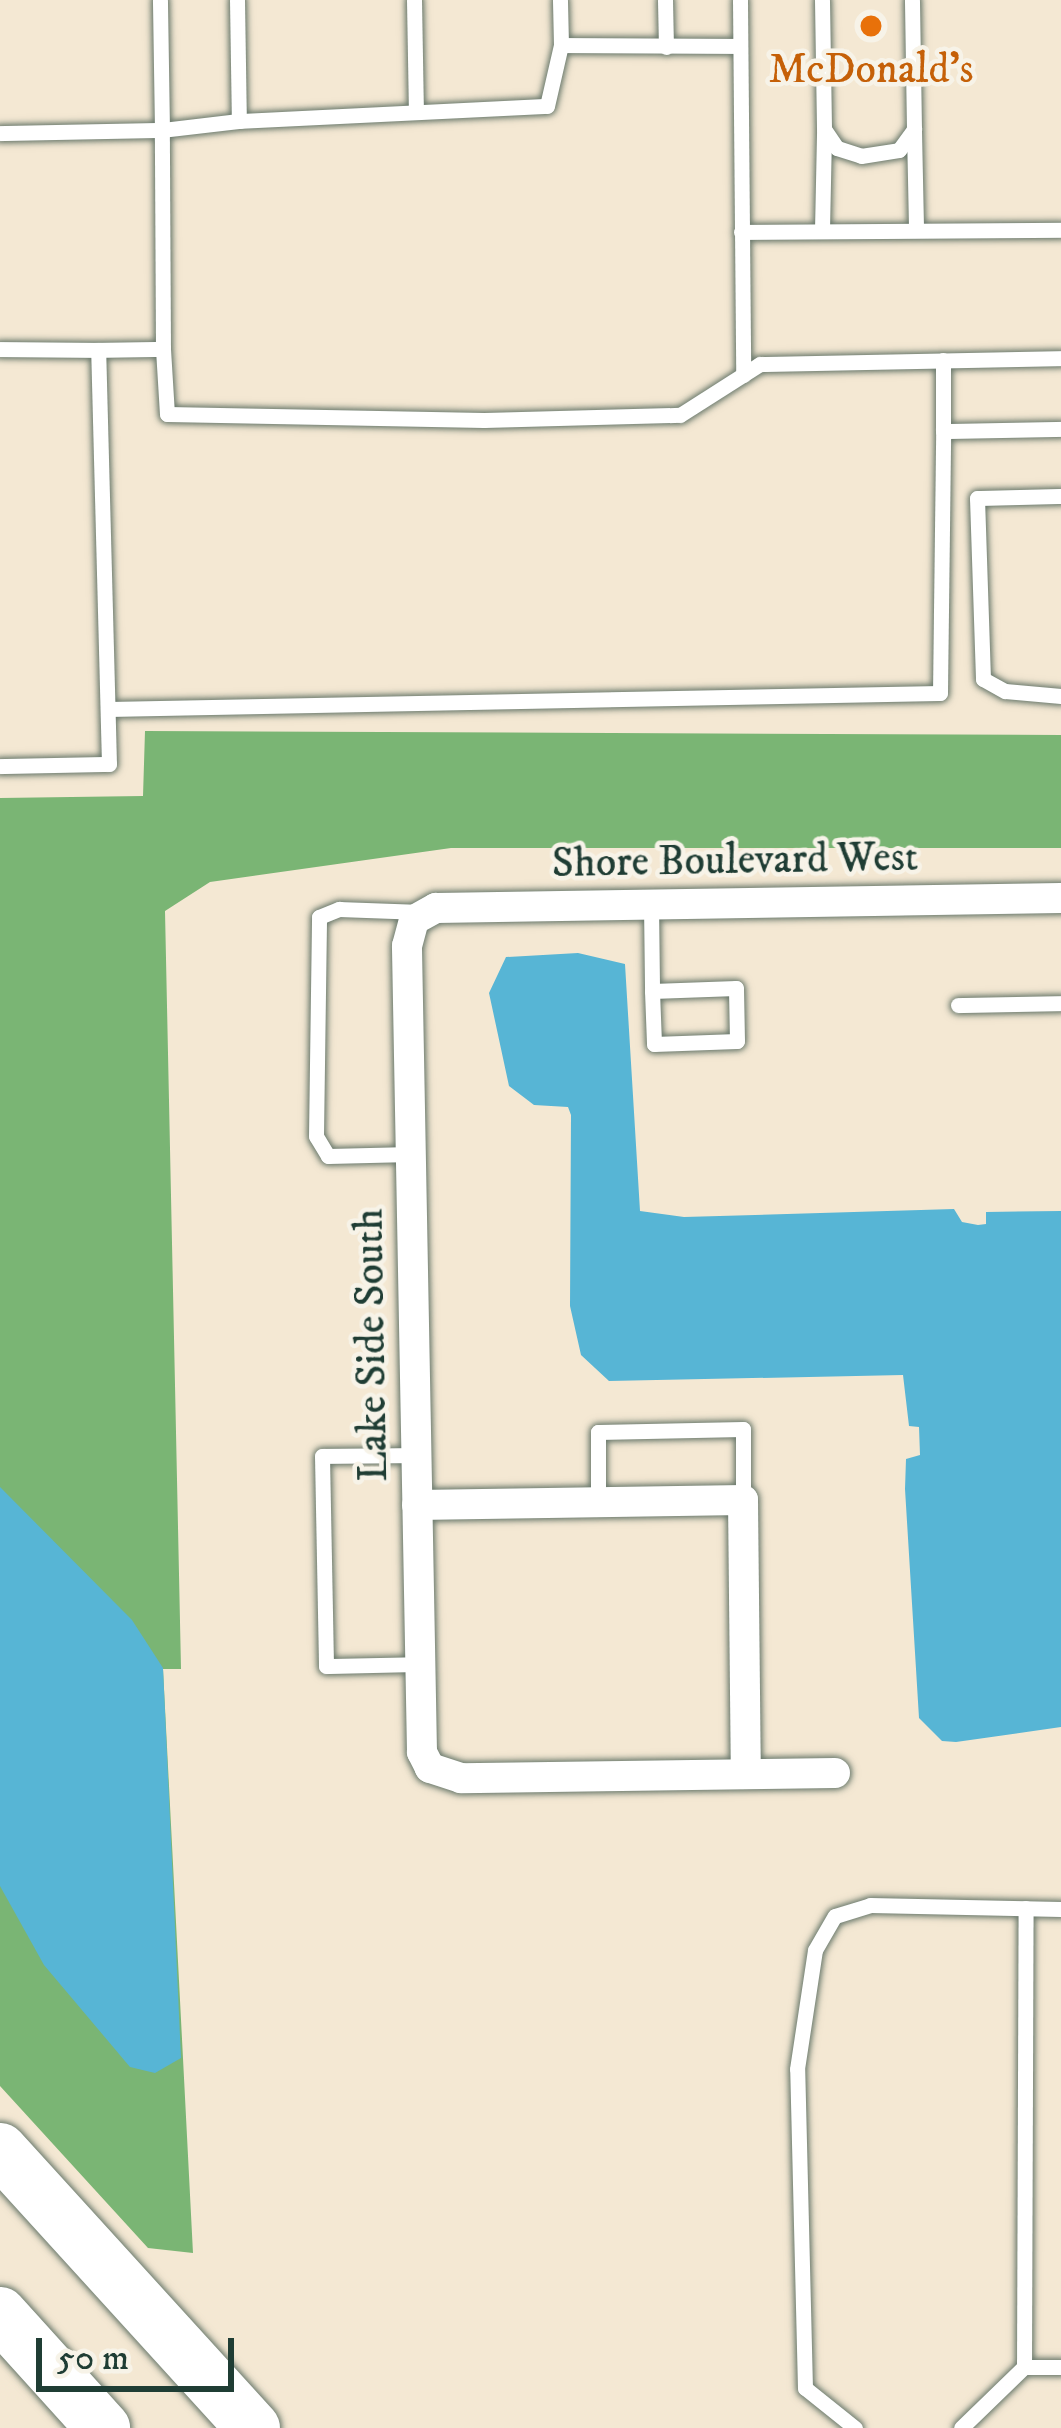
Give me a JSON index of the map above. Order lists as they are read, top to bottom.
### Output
{
  "streets": {
    "street": ["Shore Boulevard West", "Lake Side South"]
  },
  "crossings": [
    ["Shore Boulevard West", "Lake Side South"]
  ],
  "places": ["McDonald's"],
  "scale_bar": "50 m"
}
